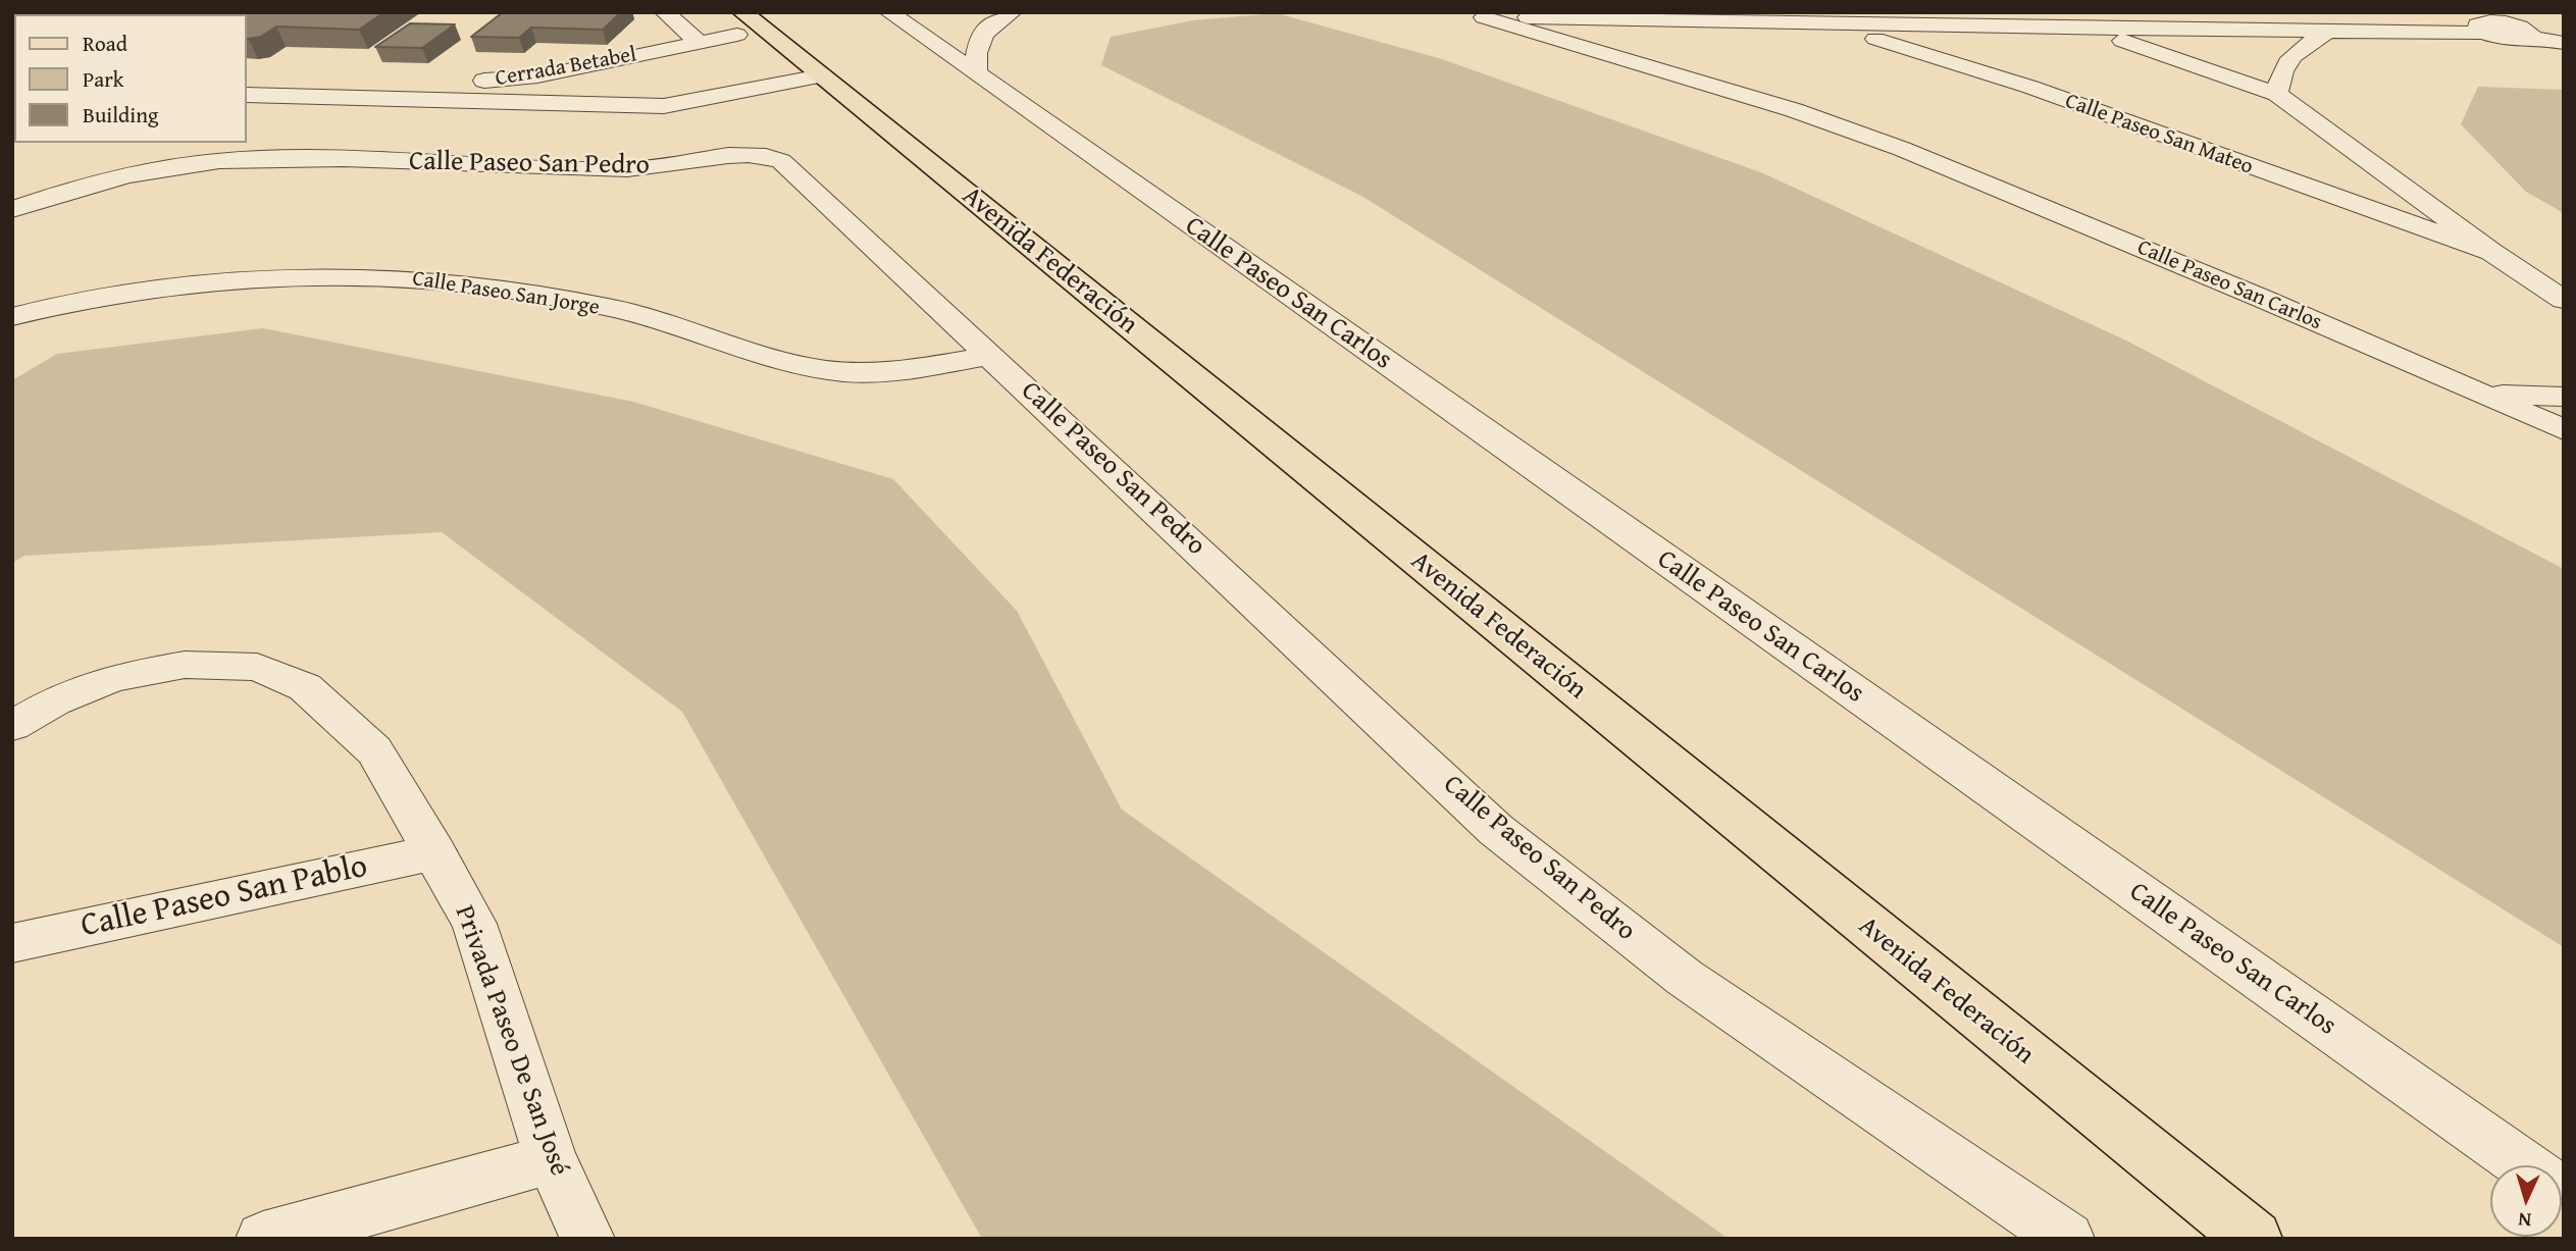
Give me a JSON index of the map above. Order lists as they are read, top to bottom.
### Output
{
  "streets": {
    "main road": ["Avenida Federación"],
    "street": [
      "Cerrada Betabel",
      "Calle Paseo San Mateo",
      "Calle Paseo San Pedro",
      "Calle Paseo San Carlos",
      "Calle Paseo San Jorge",
      "Calle Paseo San Pablo",
      "Privada Paseo De San José"
    ]
  },
  "crossings": [
    ["Cerrada Betabel", "Avenida Federación"],
    ["Calle Paseo San Mateo", "Calle Paseo San Carlos"],
    ["Calle Paseo San Pedro", "Calle Paseo San Jorge"],
    ["Calle Paseo San Pablo", "Privada Paseo De San José"]
  ],
  "legend": ["Road", "Park", "Building"],
  "north": "bottom"
}
